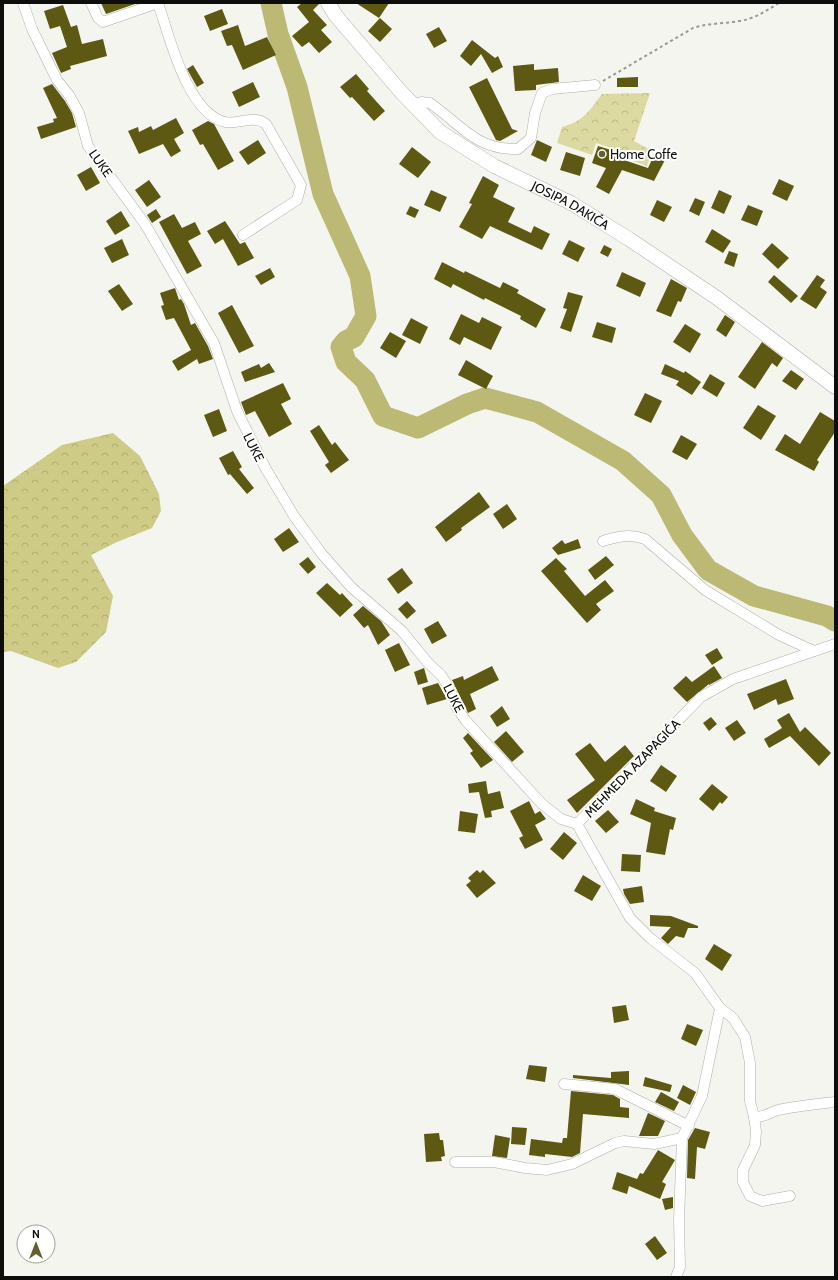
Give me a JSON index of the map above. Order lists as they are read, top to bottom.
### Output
{
  "streets": {
    "main road": ["JOSIPA DAKIĆA"],
    "street": ["LUKE", "MEHMEDA AZAPAGIĆA"]
  },
  "crossings": [
    ["LUKE", "MEHMEDA AZAPAGIĆA"]
  ],
  "places": ["Home Coffe"],
  "north": "top"
}
